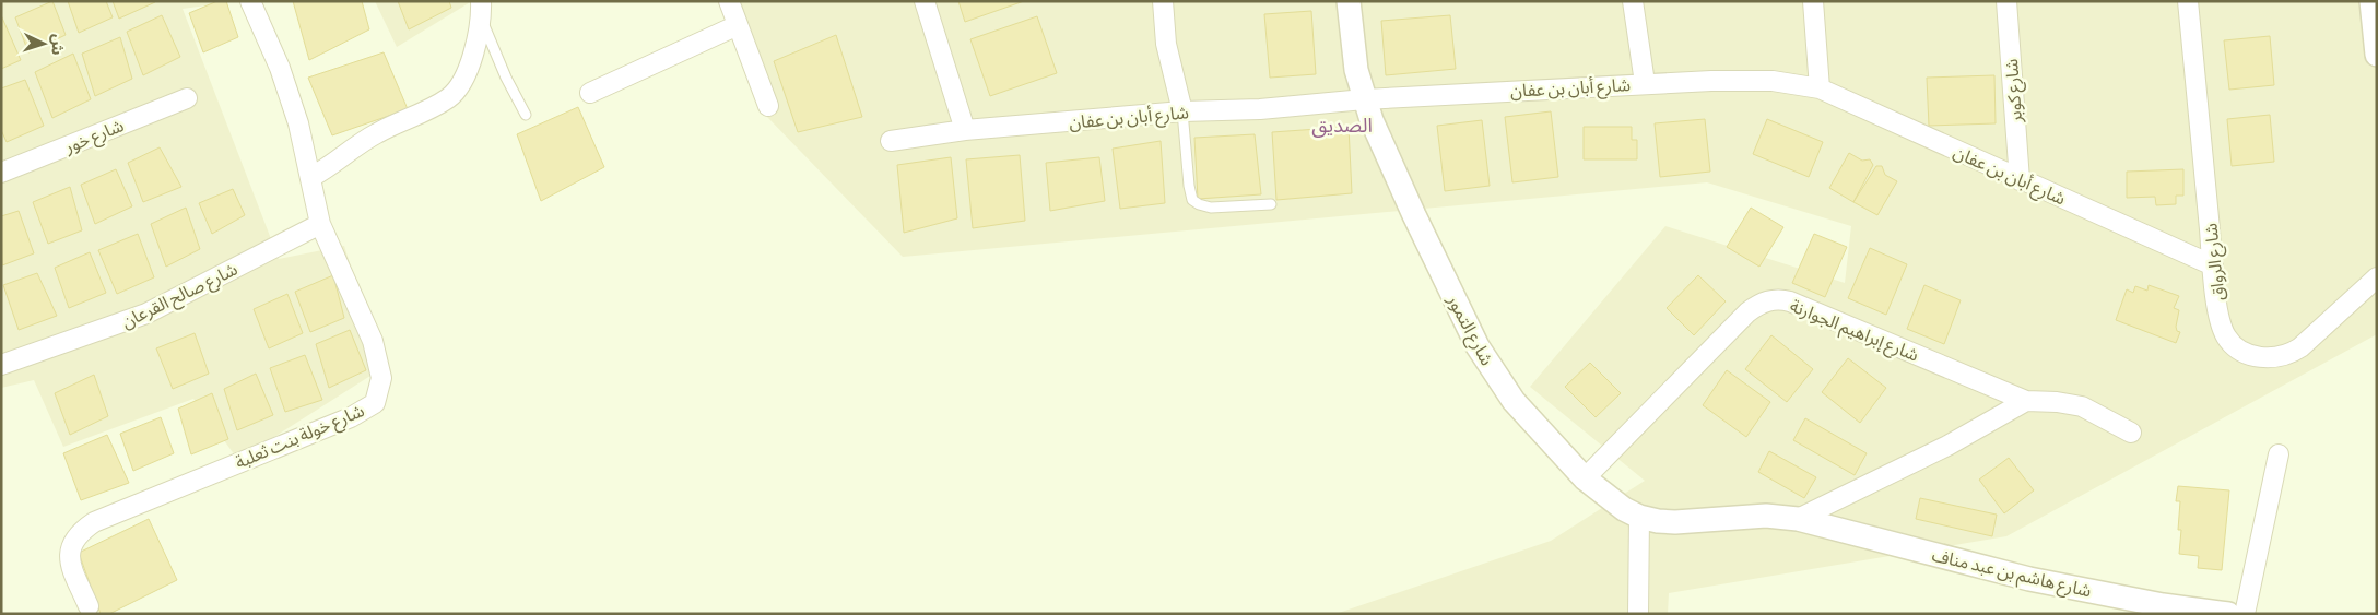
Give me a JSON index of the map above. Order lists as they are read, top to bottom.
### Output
{
  "streets": {
    "street": [
      "شارع أبان بن عفان",
      "شارع كوبر",
      "شارع خور",
      "شارع الرواق",
      "شارع صالح القرعان",
      "شارع التمور",
      "شارع إبراهيم الجوارنة",
      "شارع خولة بنت ثعلبة",
      "شارع هاشم بن عبد مناف"
    ]
  },
  "crossings": [
    ["شارع أبان بن عفان", "شارع كوبر"],
    ["شارع أبان بن عفان", "شارع الرواق"],
    ["شارع أبان بن عفان", "شارع التمور"],
    ["شارع صالح القرعان", "شارع خولة بنت ثعلبة"],
    ["شارع التمور", "شارع إبراهيم الجوارنة"]
  ],
  "districts": ["الصديق"],
  "north": "right"
}
